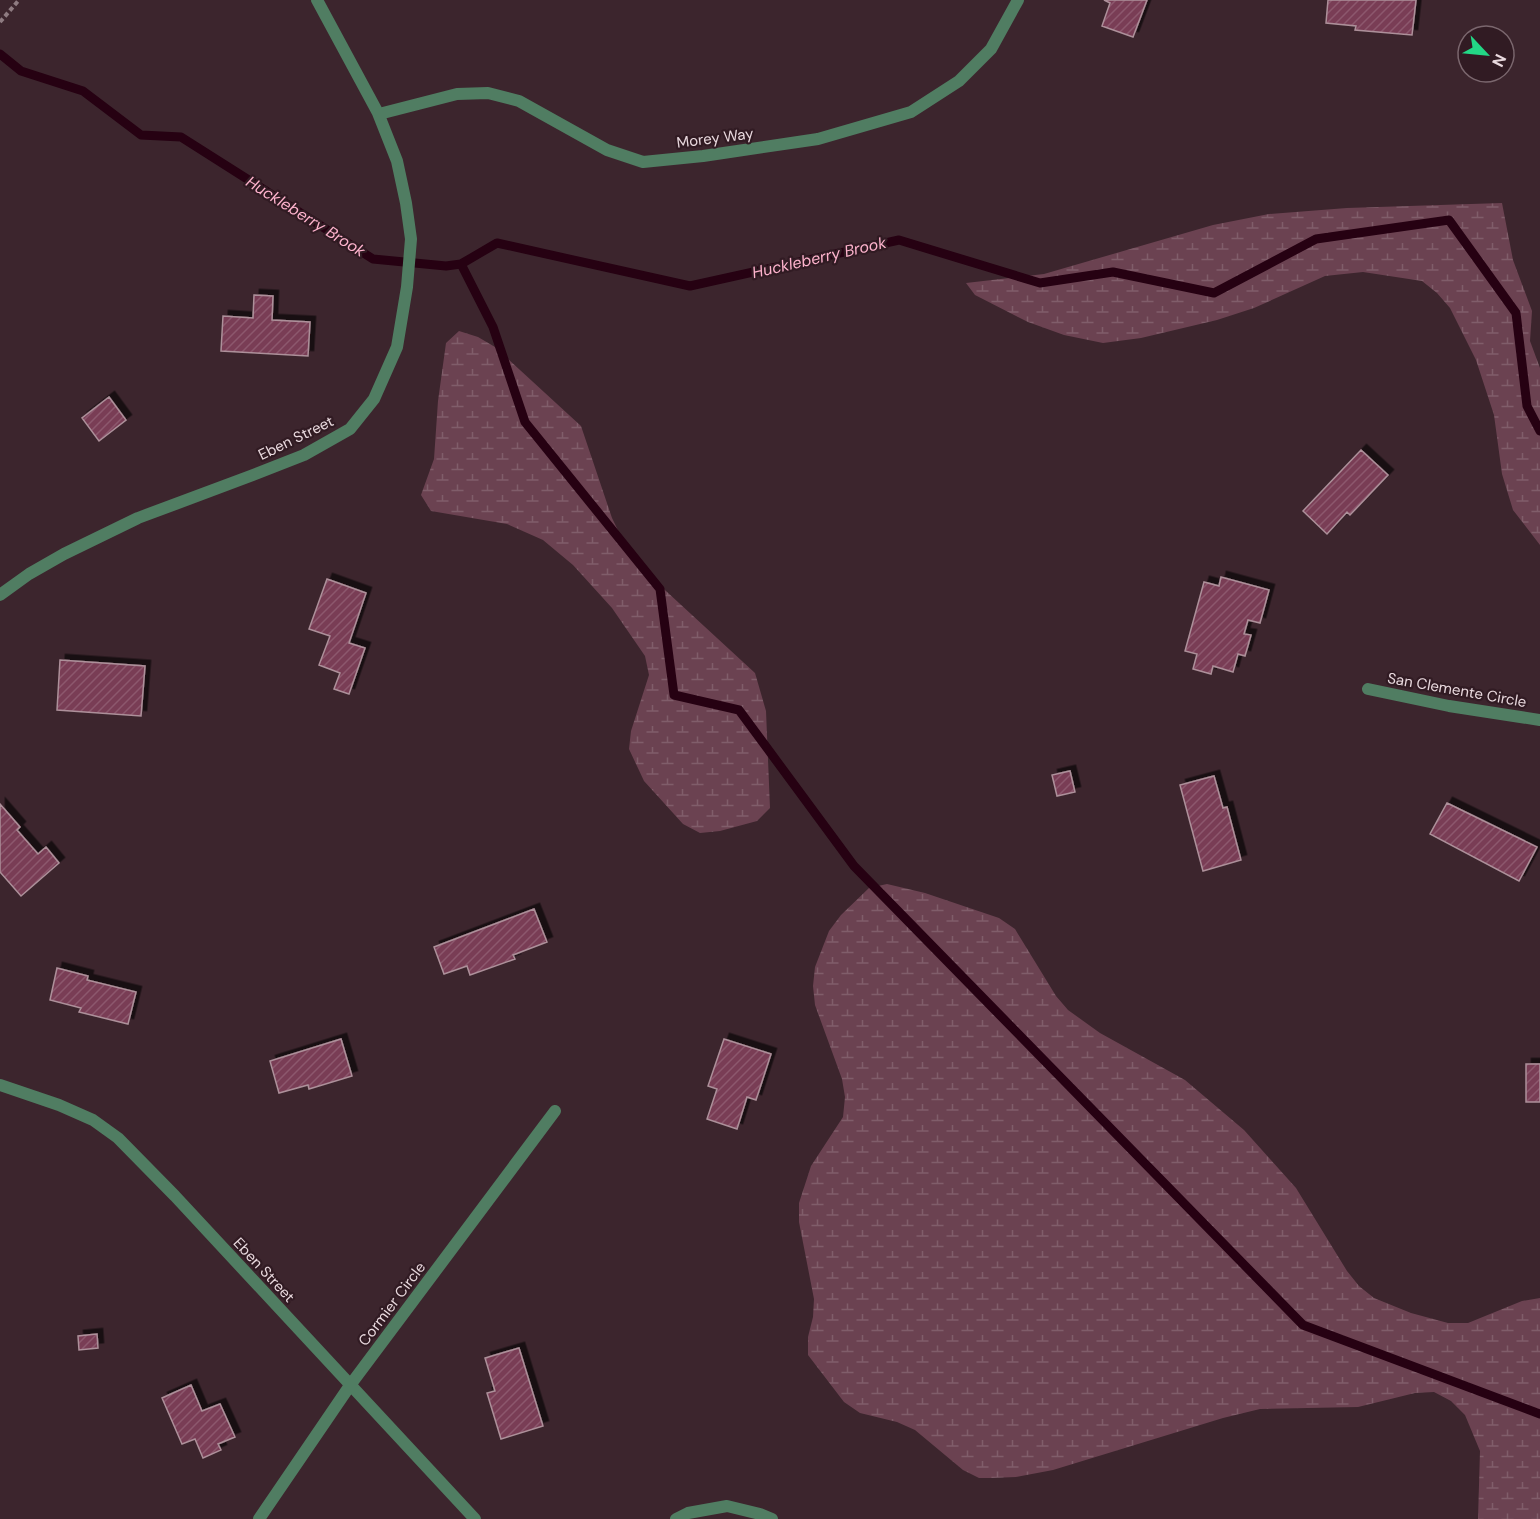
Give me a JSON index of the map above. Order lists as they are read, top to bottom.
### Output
{
  "streets": {
    "street": [
      "Morey Way",
      "Eben Street",
      "San Clemente Circle",
      "Cormier Circle"
    ]
  },
  "crossings": [
    ["Morey Way", "Eben Street"],
    ["Eben Street", "Cormier Circle"]
  ],
  "water": ["Huckleberry Brook"],
  "north": "bottom right"
}
